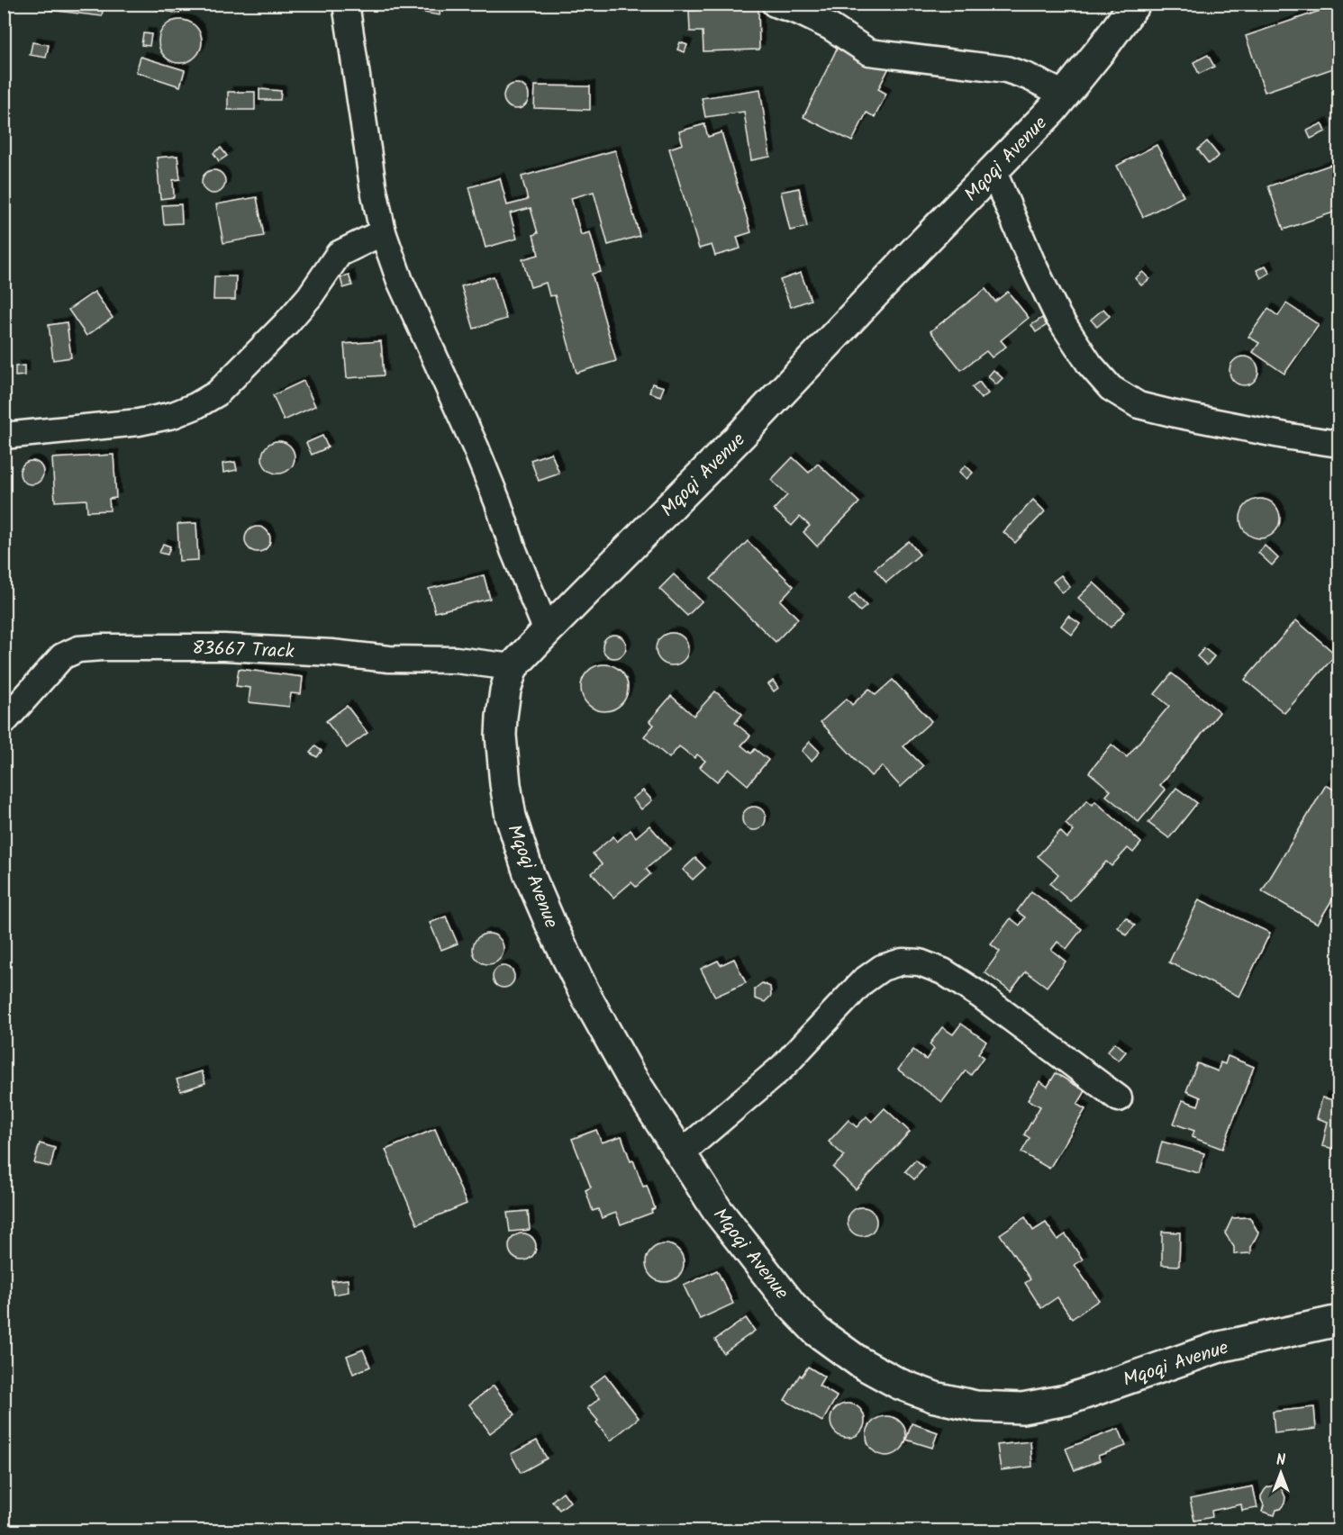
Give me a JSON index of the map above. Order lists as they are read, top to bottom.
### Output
{
  "streets": {
    "street": ["Mqoqi Avenue", "83667 Track"]
  },
  "crossings": [
    ["Mqoqi Avenue", "83667 Track"]
  ],
  "north": "top"
}
